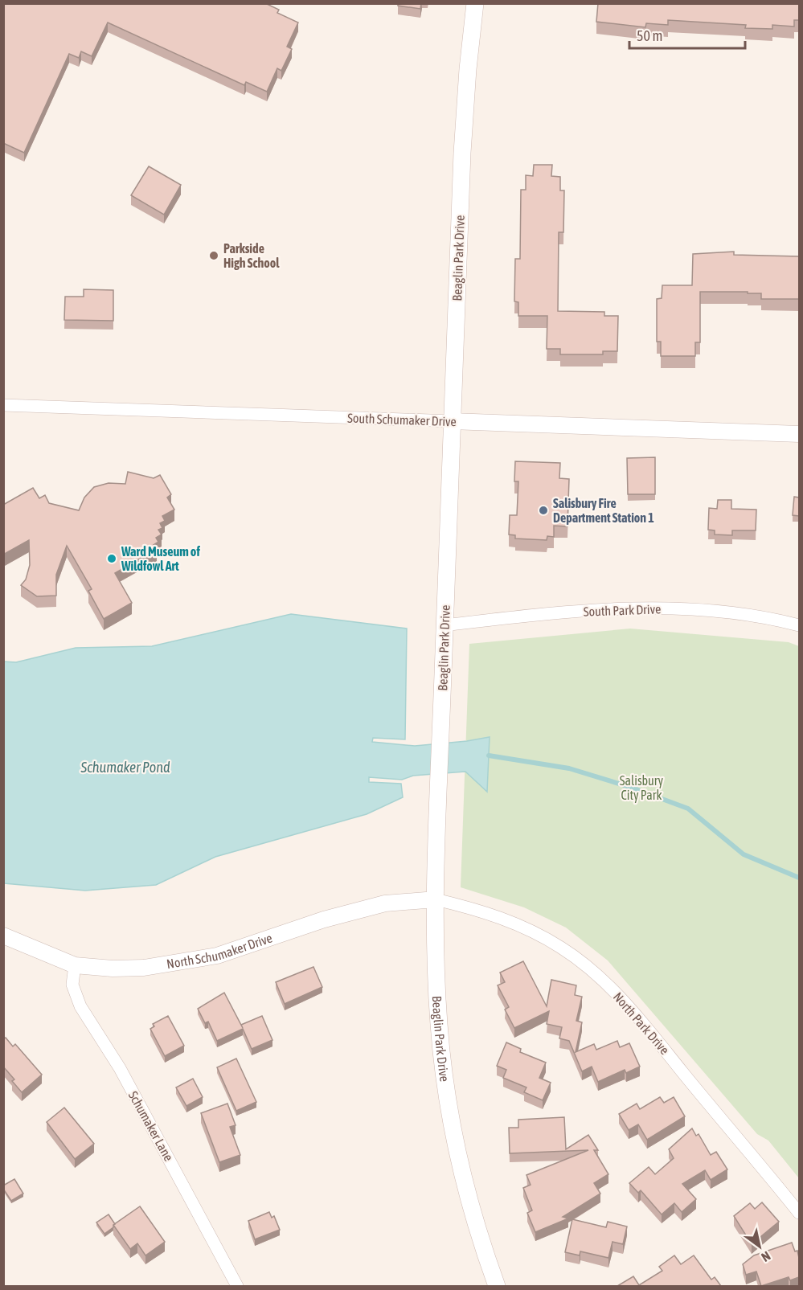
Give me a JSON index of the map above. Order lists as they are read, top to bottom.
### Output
{
  "streets": {
    "main road": ["Beaglin Park Drive"],
    "street": [
      "South Schumaker Drive",
      "South Park Drive",
      "North Schumaker Drive",
      "North Park Drive",
      "Schumaker Lane"
    ]
  },
  "crossings": [
    ["Beaglin Park Drive", "South Schumaker Drive"],
    ["Beaglin Park Drive", "South Park Drive"],
    ["Beaglin Park Drive", "North Schumaker Drive"],
    ["Beaglin Park Drive", "North Park Drive"],
    ["North Schumaker Drive", "North Park Drive"],
    ["North Schumaker Drive", "Schumaker Lane"]
  ],
  "water": ["Schumaker Pond"],
  "parks": ["Salisbury City Park"],
  "places": ["Parkside High School", "Salisbury Fire Department Station 1", "Ward Museum of Wildfowl Art"],
  "scale_bar": "50 m",
  "north": "bottom right"
}
